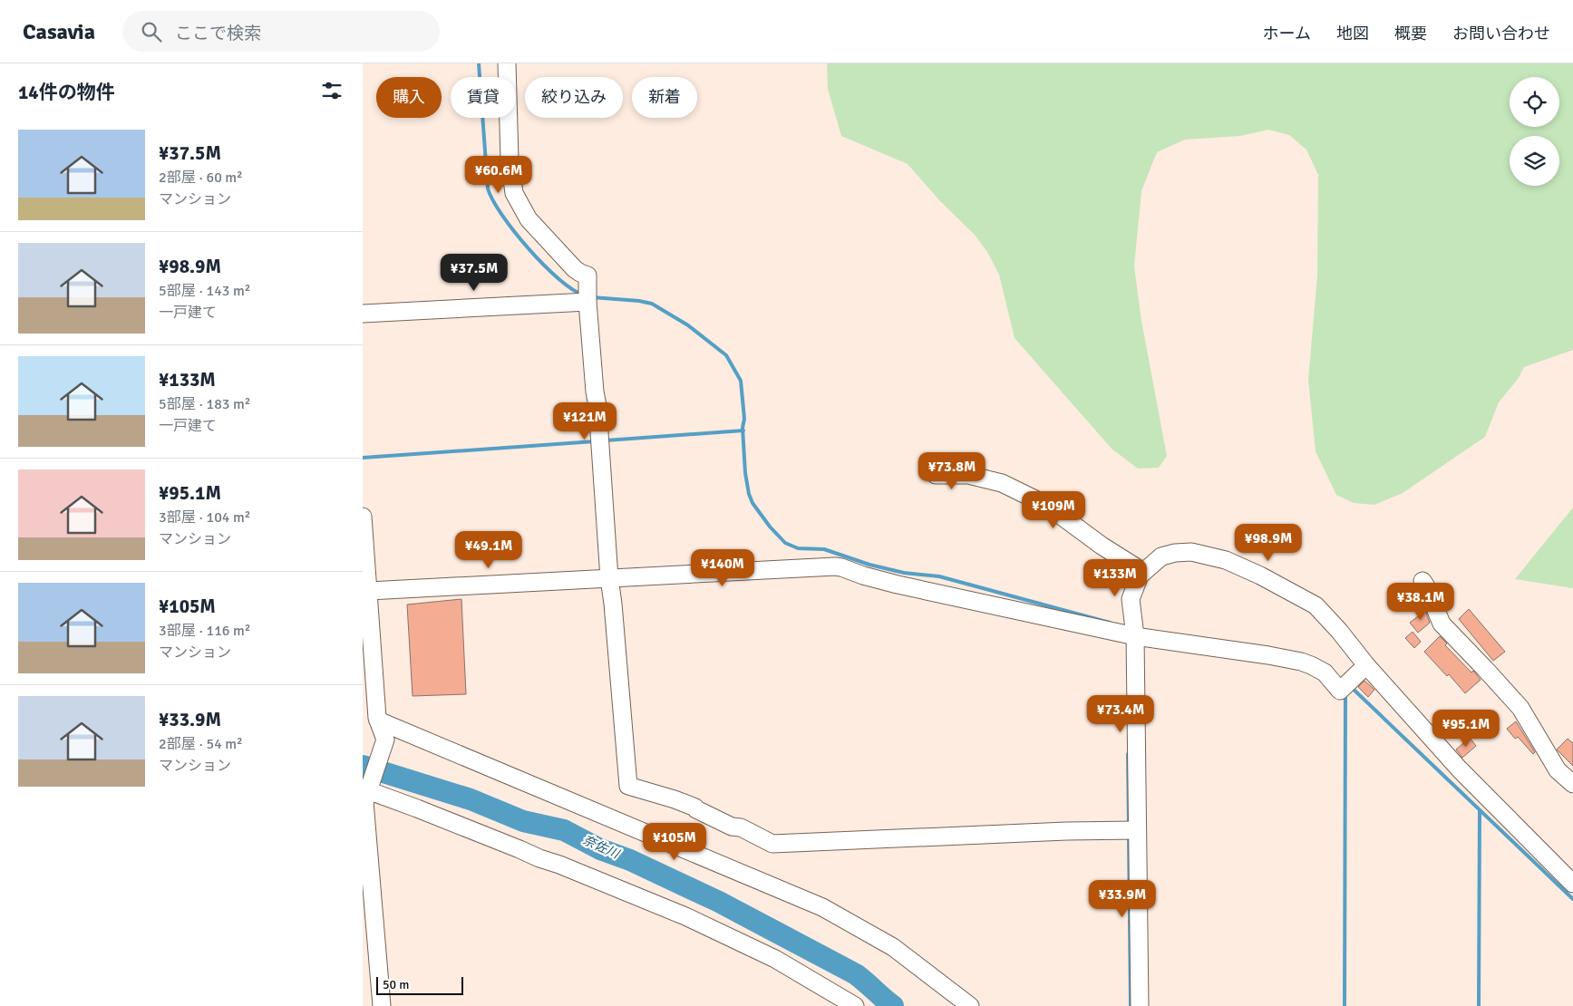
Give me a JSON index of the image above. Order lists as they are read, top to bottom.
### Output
{
  "water": ["奈佐川"],
  "scale_bar": "50 m",
  "page": {
    "header": "Casavia",
    "search": "ここで検索",
    "nav": [
      "ホーム",
      "地図",
      "概要",
      "お問い合わせ"
    ],
    "heading": "14件の物件",
    "chip": [
      "購入",
      "賃貸",
      "絞り込み",
      "新着"
    ],
    "list": [
      {
        "name": "¥37.5M",
        "note": "2部屋 · 60 m² · マンション"
      },
      {
        "name": "¥98.9M",
        "note": "5部屋 · 143 m² · 一戸建て"
      },
      {
        "name": "¥133M",
        "note": "5部屋 · 183 m² · 一戸建て"
      },
      {
        "name": "¥95.1M",
        "note": "3部屋 · 104 m² · マンション"
      },
      {
        "name": "¥105M",
        "note": "3部屋 · 116 m² · マンション"
      },
      {
        "name": "¥33.9M",
        "note": "2部屋 · 54 m² · マンション"
      }
    ],
    "price": [
      "¥60.6M",
      "¥37.5M",
      "¥121M",
      "¥73.8M",
      "¥109M",
      "¥98.9M",
      "¥49.1M",
      "¥140M",
      "¥133M",
      "¥38.1M",
      "¥73.4M",
      "¥95.1M",
      "¥105M",
      "¥33.9M"
    ],
    "scale": "50 m"
  }
}
